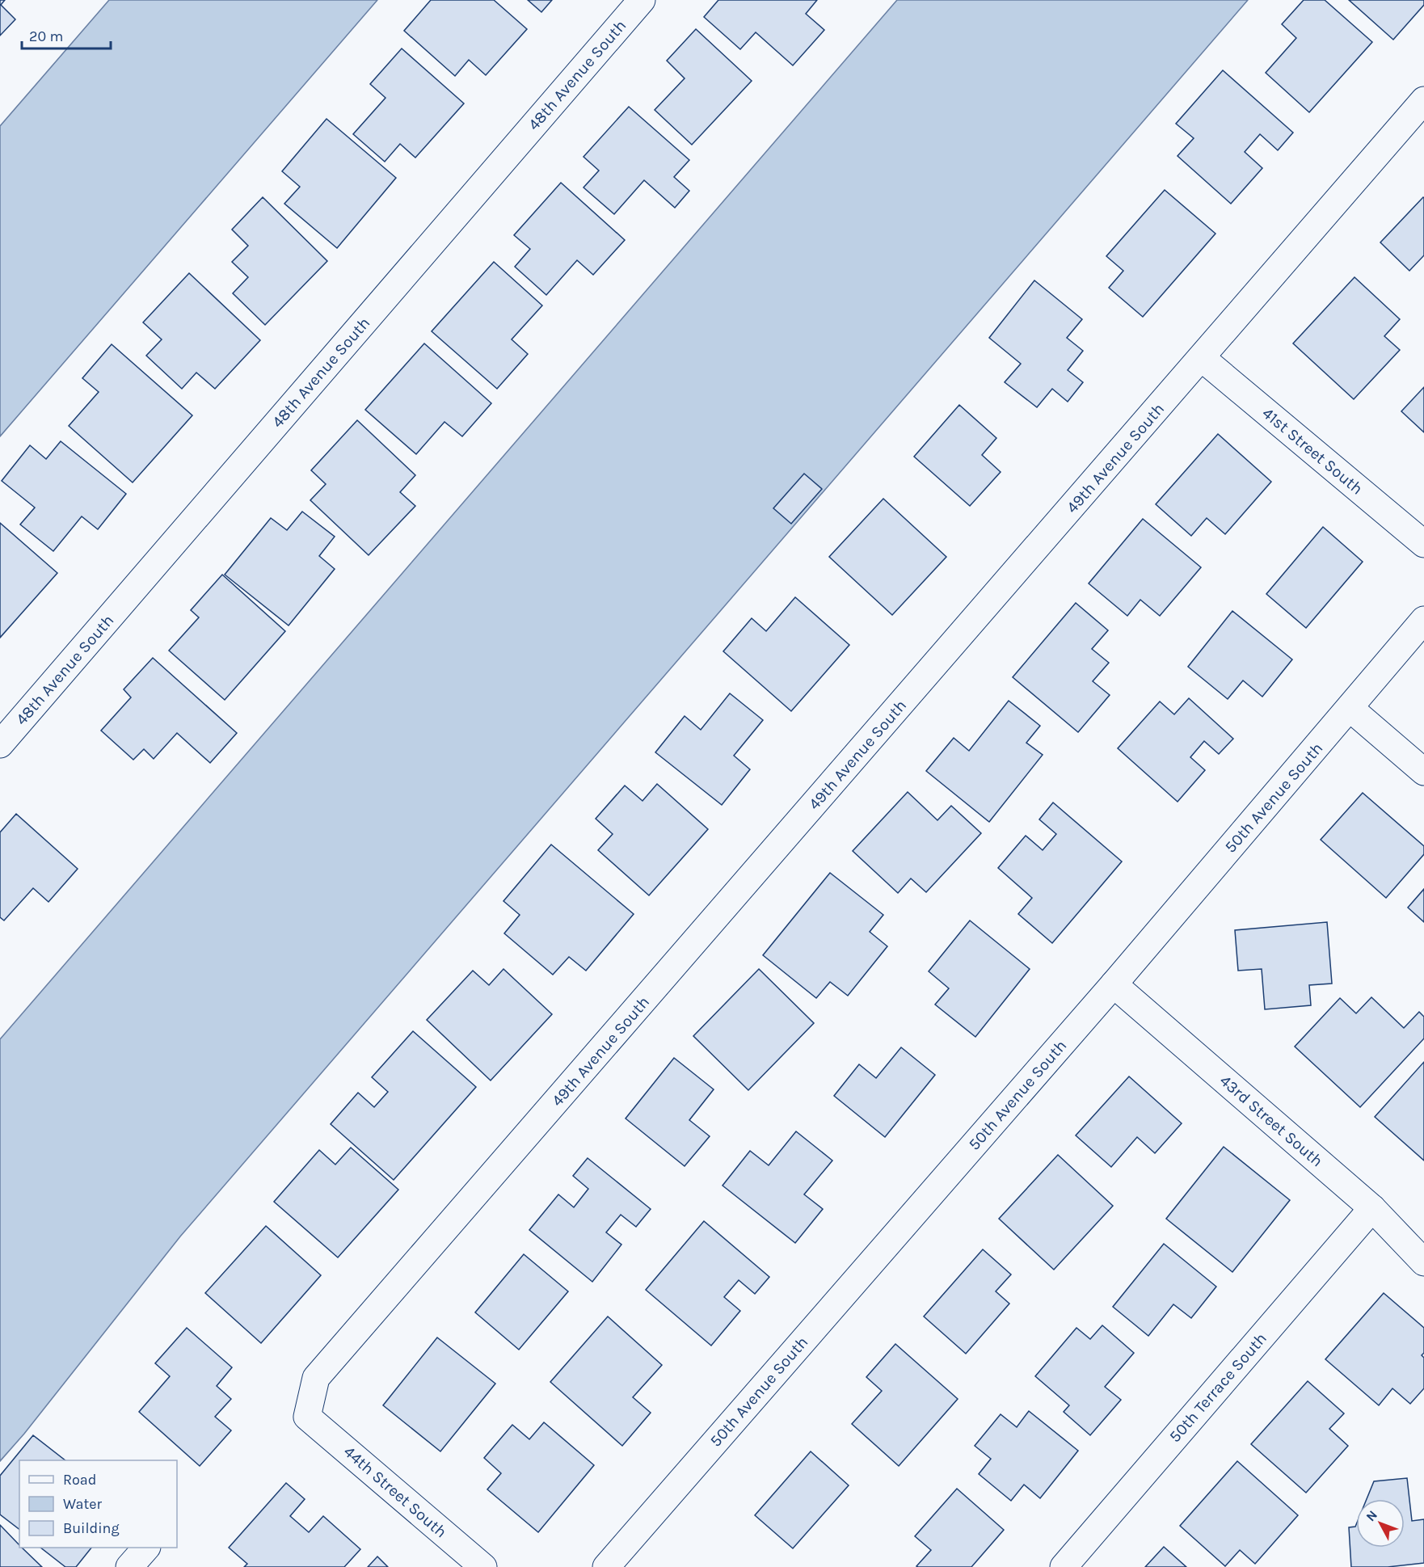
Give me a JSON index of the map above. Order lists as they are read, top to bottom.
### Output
{
  "streets": {
    "street": [
      "48th Avenue South",
      "41st Street South",
      "49th Avenue South",
      "50th Avenue South",
      "43rd Street South",
      "50th Terrace South",
      "44th Street South"
    ]
  },
  "crossings": [
    ["41st Street South", "49th Avenue South"],
    ["49th Avenue South", "44th Street South"],
    ["50th Avenue South", "43rd Street South"],
    ["43rd Street South", "50th Terrace South"]
  ],
  "legend": ["Road", "Water", "Building"],
  "scale_bar": "20 m",
  "north": "top left"
}
